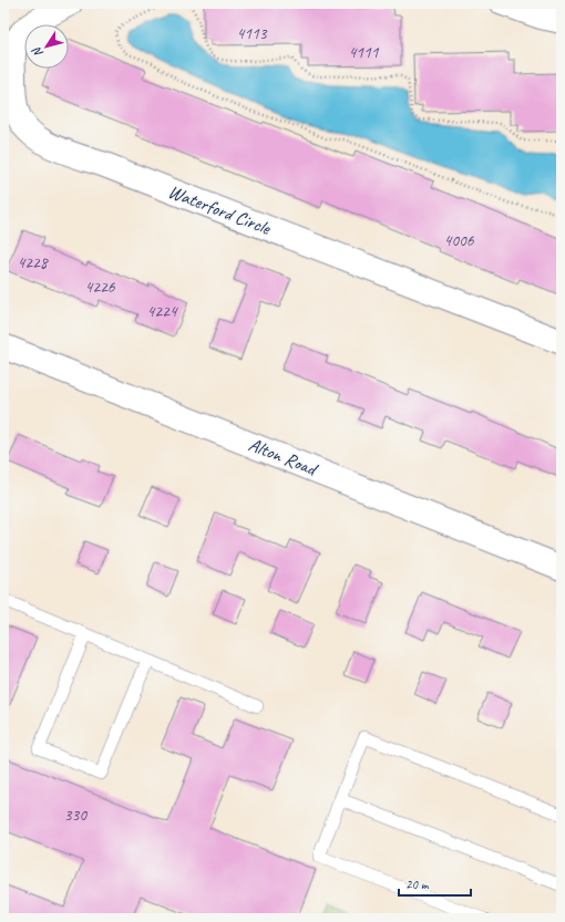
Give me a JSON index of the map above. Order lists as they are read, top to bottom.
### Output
{
  "streets": {
    "street": ["Waterford Circle", "Alton Road"]
  },
  "house_numbers": [
    "4113",
    "4111",
    "4006",
    "4228",
    "4226",
    "4224",
    "330"
  ],
  "scale_bar": "20 m",
  "north": "bottom left"
}
